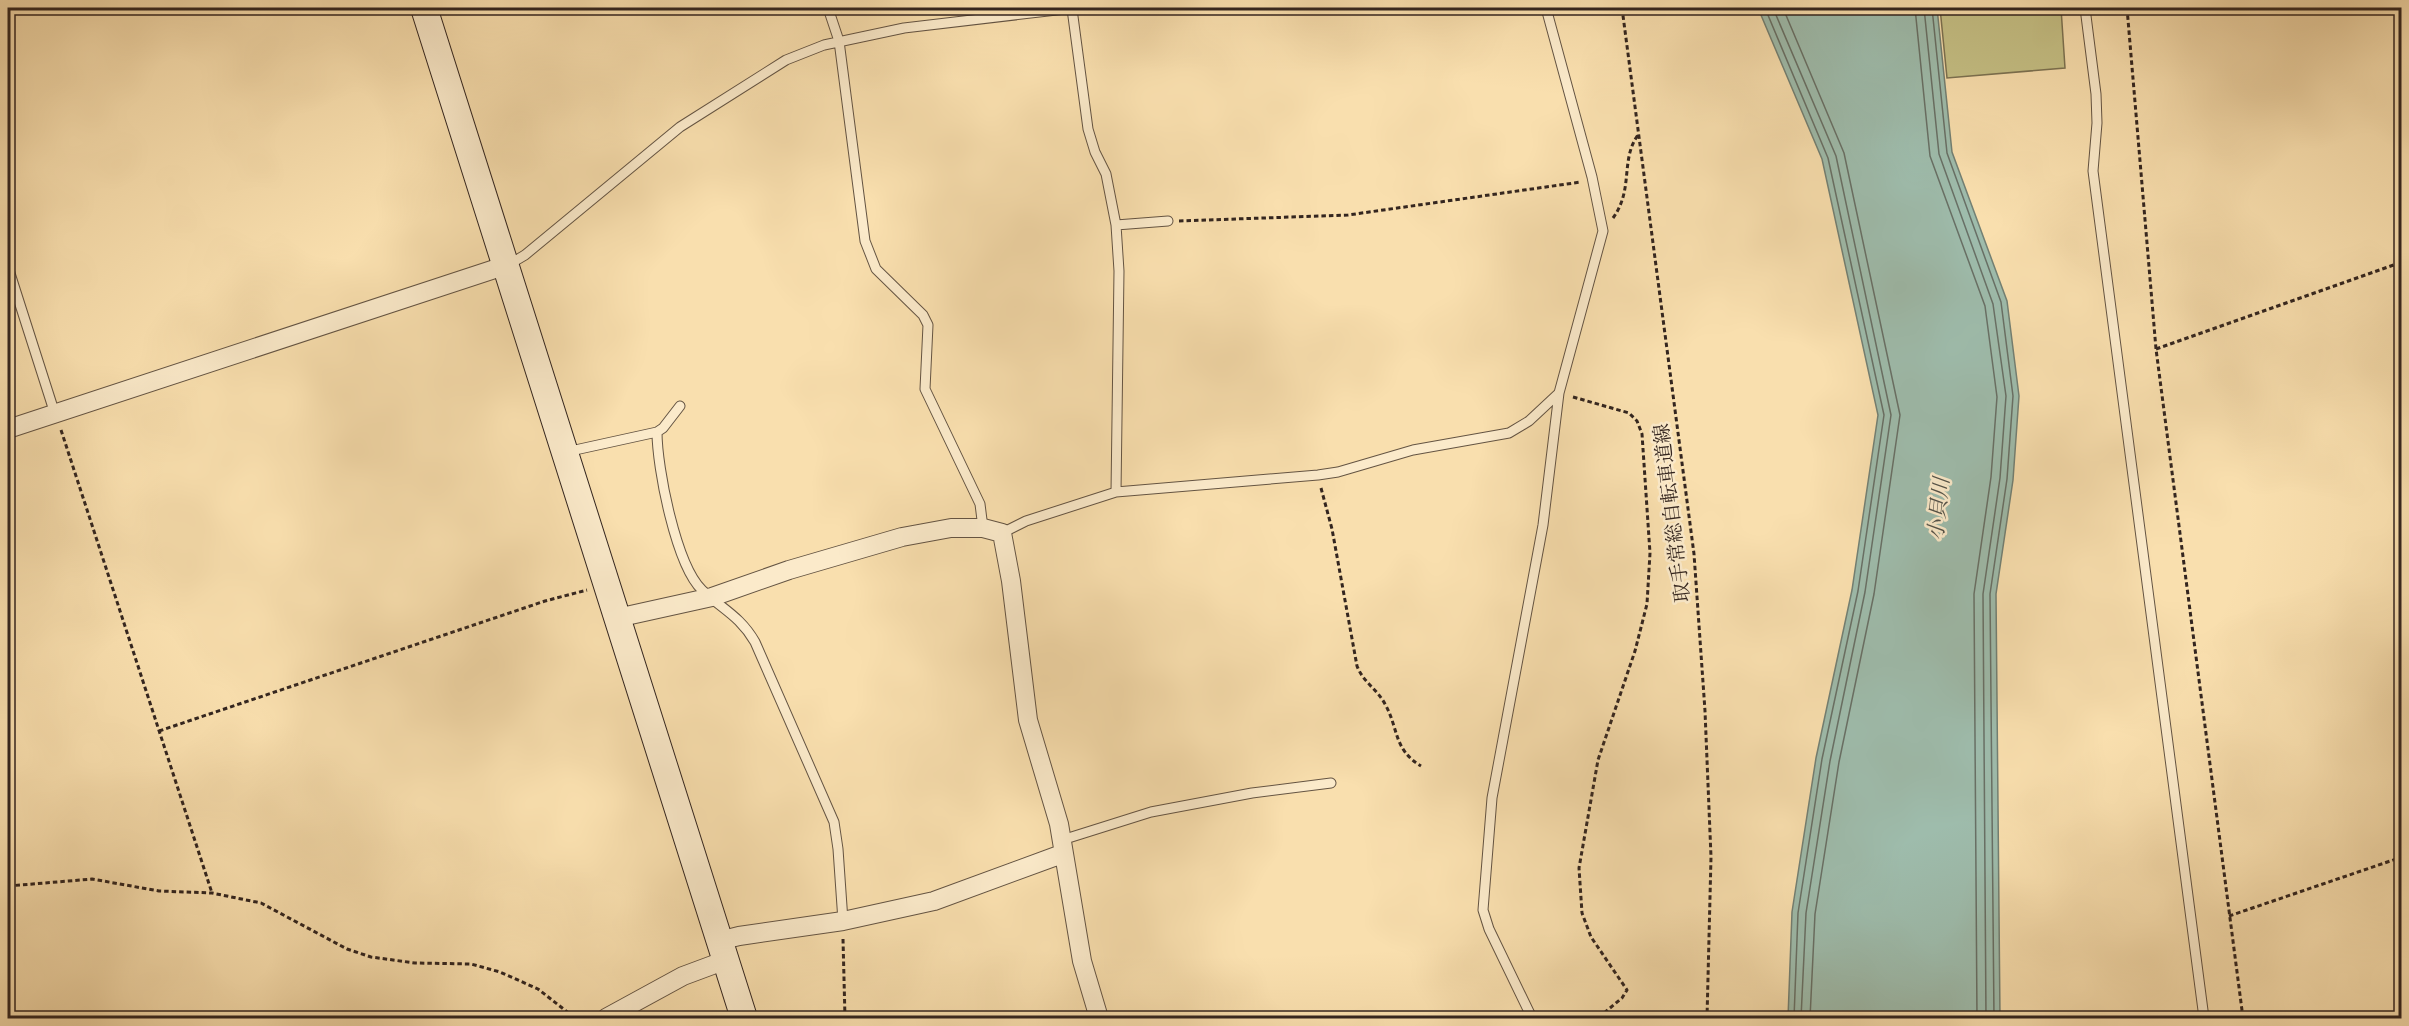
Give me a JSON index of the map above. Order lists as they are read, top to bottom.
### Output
{
  "streets": {
    "path": ["取手常総自転車道線"]
  },
  "water": ["小貝川"]
}
